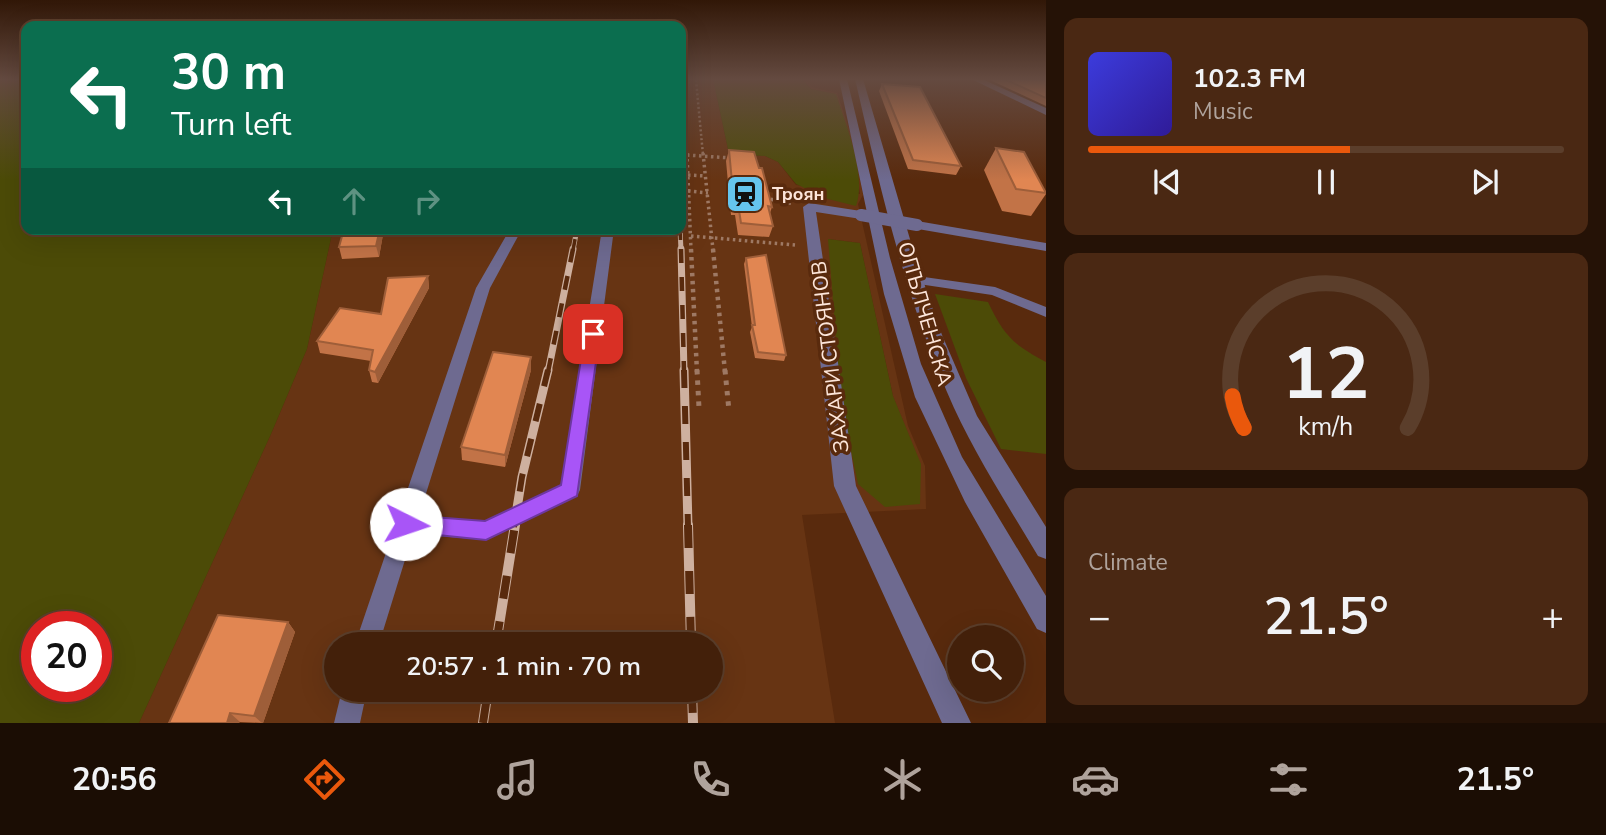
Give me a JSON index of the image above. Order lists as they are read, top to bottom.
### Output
{
  "streets": {
    "street": ["ОПЪЛЧЕНСКА", "ЗАХАРИ СТОЯНОВ"]
  },
  "places": {
    "station": ["Троян"]
  },
  "page": {
    "turn": ["30 m", "Turn left"],
    "song": ["102.3 FM", "Music"],
    "tile": "Climate",
    "heat": ["−", "21.5°", "+"],
    "limit": "20",
    "trip": "20:57 · 1 min · 70 m",
    "tabs": ["20:56", "21.5°"],
    "gauge": ["12", "km/h"]
  }
}
